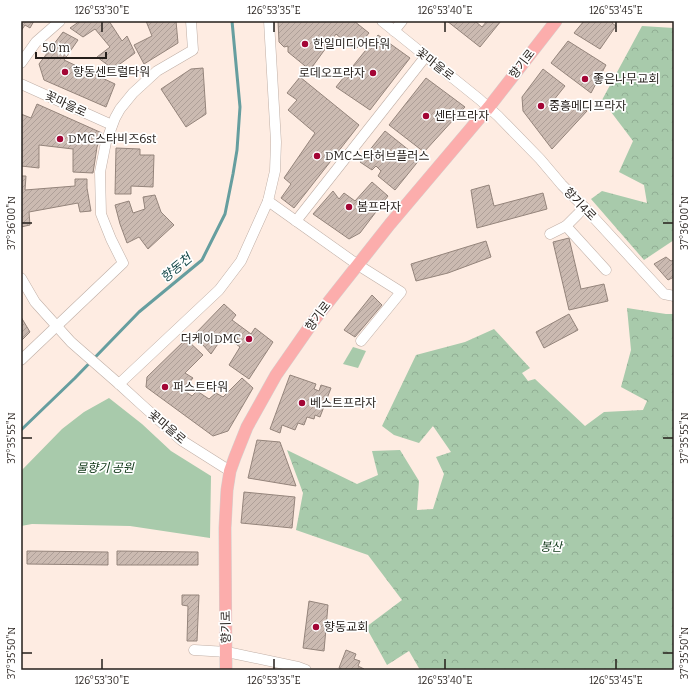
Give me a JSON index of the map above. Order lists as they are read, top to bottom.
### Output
{
  "streets": {
    "main road": ["향기로"],
    "street": ["꽃마을로", "향기4로"]
  },
  "crossings": [
    ["꽃마을로", "향기로"],
    ["꽃마을로", "향기4로"],
    ["향기로", "향기4로"]
  ],
  "water": ["향동천"],
  "parks": ["물향기 공원", "봉산"],
  "places": [
    "한일미디어타워",
    "향동센트럴타워",
    "로데오프라자",
    "좋은나무교회",
    "중흥메디프라자",
    "센타프라자",
    "DMC스타비즈6st",
    "DMC스타허브플러스",
    "봄프라자",
    "더케이DMC",
    "퍼스트타워",
    "베스트프라자",
    "향동교회"
  ],
  "scale_bar": "50 m",
  "coordinates": [
    "126°53'30\"E",
    "126°53'35\"E",
    "126°53'40\"E",
    "126°53'45\"E",
    "37°36'00\"N",
    "37°35'55\"N",
    "37°35'50\"N"
  ]
}
